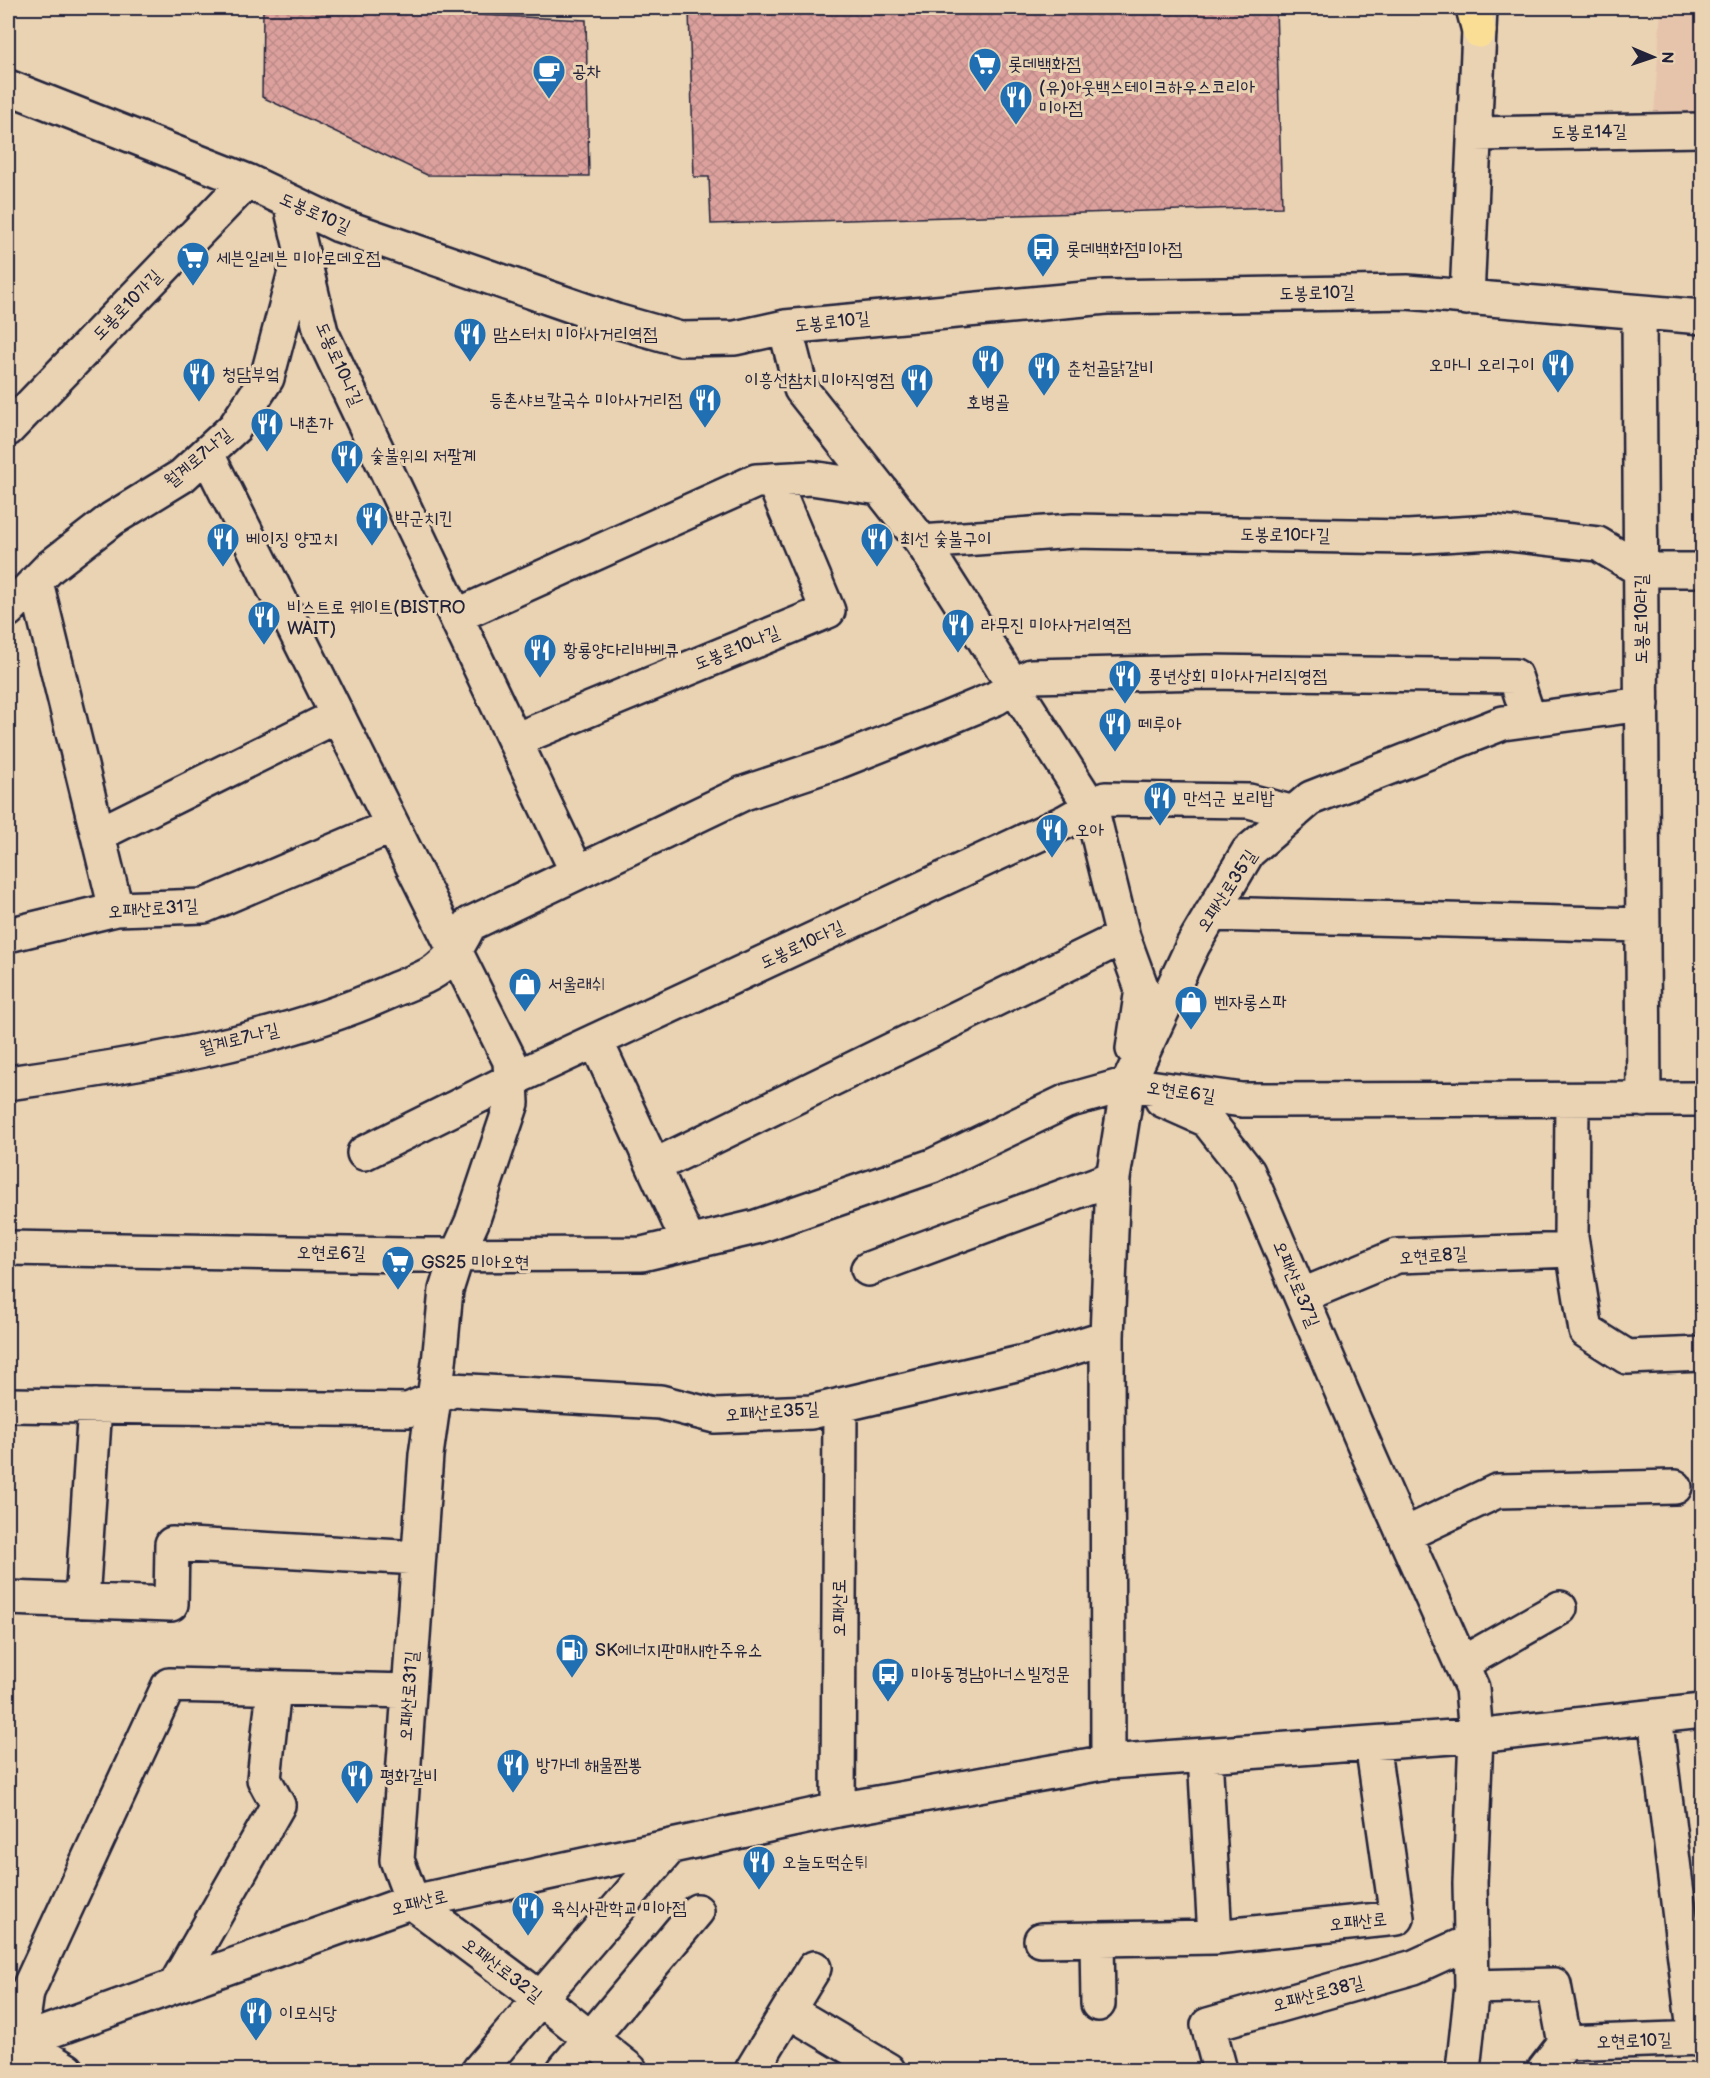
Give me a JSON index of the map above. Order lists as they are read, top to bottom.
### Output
{
  "streets": {
    "street": [
      "도봉로14길",
      "도봉로10길",
      "도봉로10가길",
      "도봉로10나길",
      "월계로7나길",
      "도봉로10다길",
      "도봉로10라길",
      "오패산로35길",
      "오패산로31길",
      "오현로6길",
      "오현로8길",
      "오패산로37길",
      "오패산로",
      "오패산로32길",
      "오패산로38길",
      "오현로10길"
    ]
  },
  "crossings": [
    ["도봉로10길", "도봉로10가길"],
    ["도봉로10길", "도봉로10나길"],
    ["도봉로10길", "도봉로10라길"],
    ["도봉로10나길", "월계로7나길"],
    ["월계로7나길", "오패산로31길"],
    ["도봉로10다길", "도봉로10라길"],
    ["도봉로10다길", "오패산로35길"],
    ["도봉로10다길", "오패산로31길"],
    ["도봉로10라길", "오패산로35길"],
    ["도봉로10라길", "오현로6길"],
    ["오패산로35길", "오패산로31길"],
    ["오패산로35길", "오현로6길"],
    ["오패산로35길", "오패산로37길"],
    ["오패산로35길", "오패산로"],
    ["오패산로31길", "오현로6길"],
    ["오패산로31길", "오패산로"],
    ["오패산로31길", "오패산로32길"],
    ["오현로6길", "오패산로37길"],
    ["오현로8길", "오패산로37길"],
    ["오패산로37길", "오패산로"],
    ["오패산로", "오패산로32길"]
  ],
  "places": {
    "supermarket": ["롯데백화점", "세븐일레븐 미아로데오점", "GS25 미아오현"],
    "cafe": ["공차"],
    "restaurant": [
      "(유)아웃백스테이크하우스코리아 미아점",
      "맘스터치 미아사거리역점",
      "호병골",
      "오마니 오리구이",
      "춘천골닭갈비",
      "청담부엌",
      "이흥선참치 미아직영점",
      "등촌샤브칼국수 미아사거리점",
      "내촌가",
      "숯불위의 저팔계",
      "박군치킨",
      "베이징 양꼬치",
      "최선 숯불구이",
      "비스트로 웨이트(BISTRO WAIT)",
      "라무진 미아사거리역점",
      "황룡양다리바베큐",
      "풍년상회 미아사거리직영점",
      "떼루아",
      "만석군 보리밥",
      "오아",
      "방가네 해물짬뽕",
      "평화갈비",
      "오늘도떡순튀",
      "육식사관학교 미아점",
      "이모식당"
    ],
    "bus stop": ["롯데백화점미아점", "미아동경남아너스빌정문"],
    "shop": ["서울래쉬", "벤자롱스파"],
    "fuel station": ["SK에너지판매새한주유소"]
  },
  "north": "right"
}
